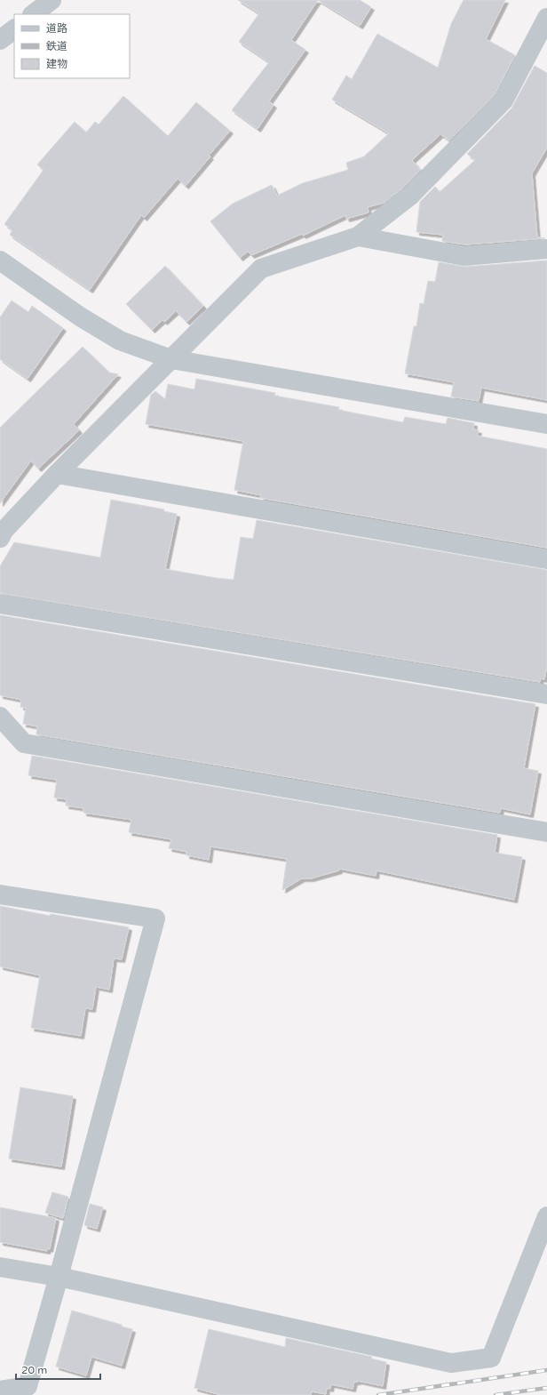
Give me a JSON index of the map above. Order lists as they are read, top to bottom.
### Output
{
  "legend": ["道路", "鉄道", "建物"],
  "scale_bar": "20 m"
}
